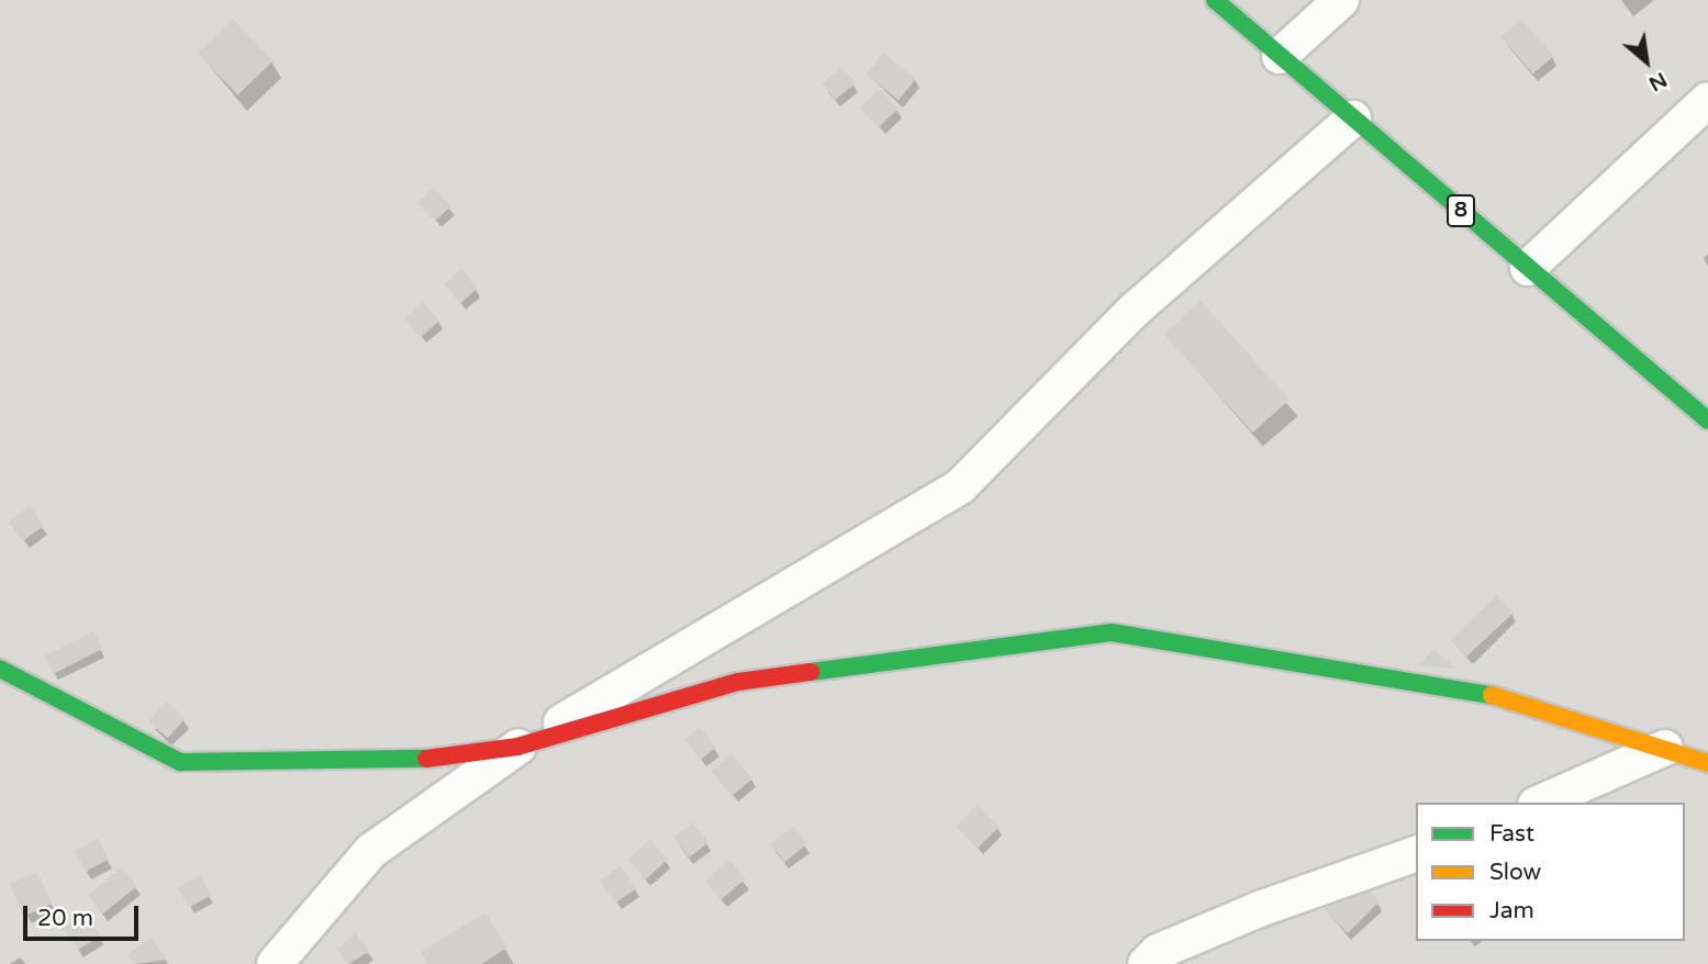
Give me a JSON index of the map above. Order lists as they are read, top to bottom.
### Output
{
  "streets": {
    "street": ["8"]
  },
  "legend": ["Fast", "Slow", "Jam"],
  "scale_bar": "20 m",
  "north": "bottom right"
}
